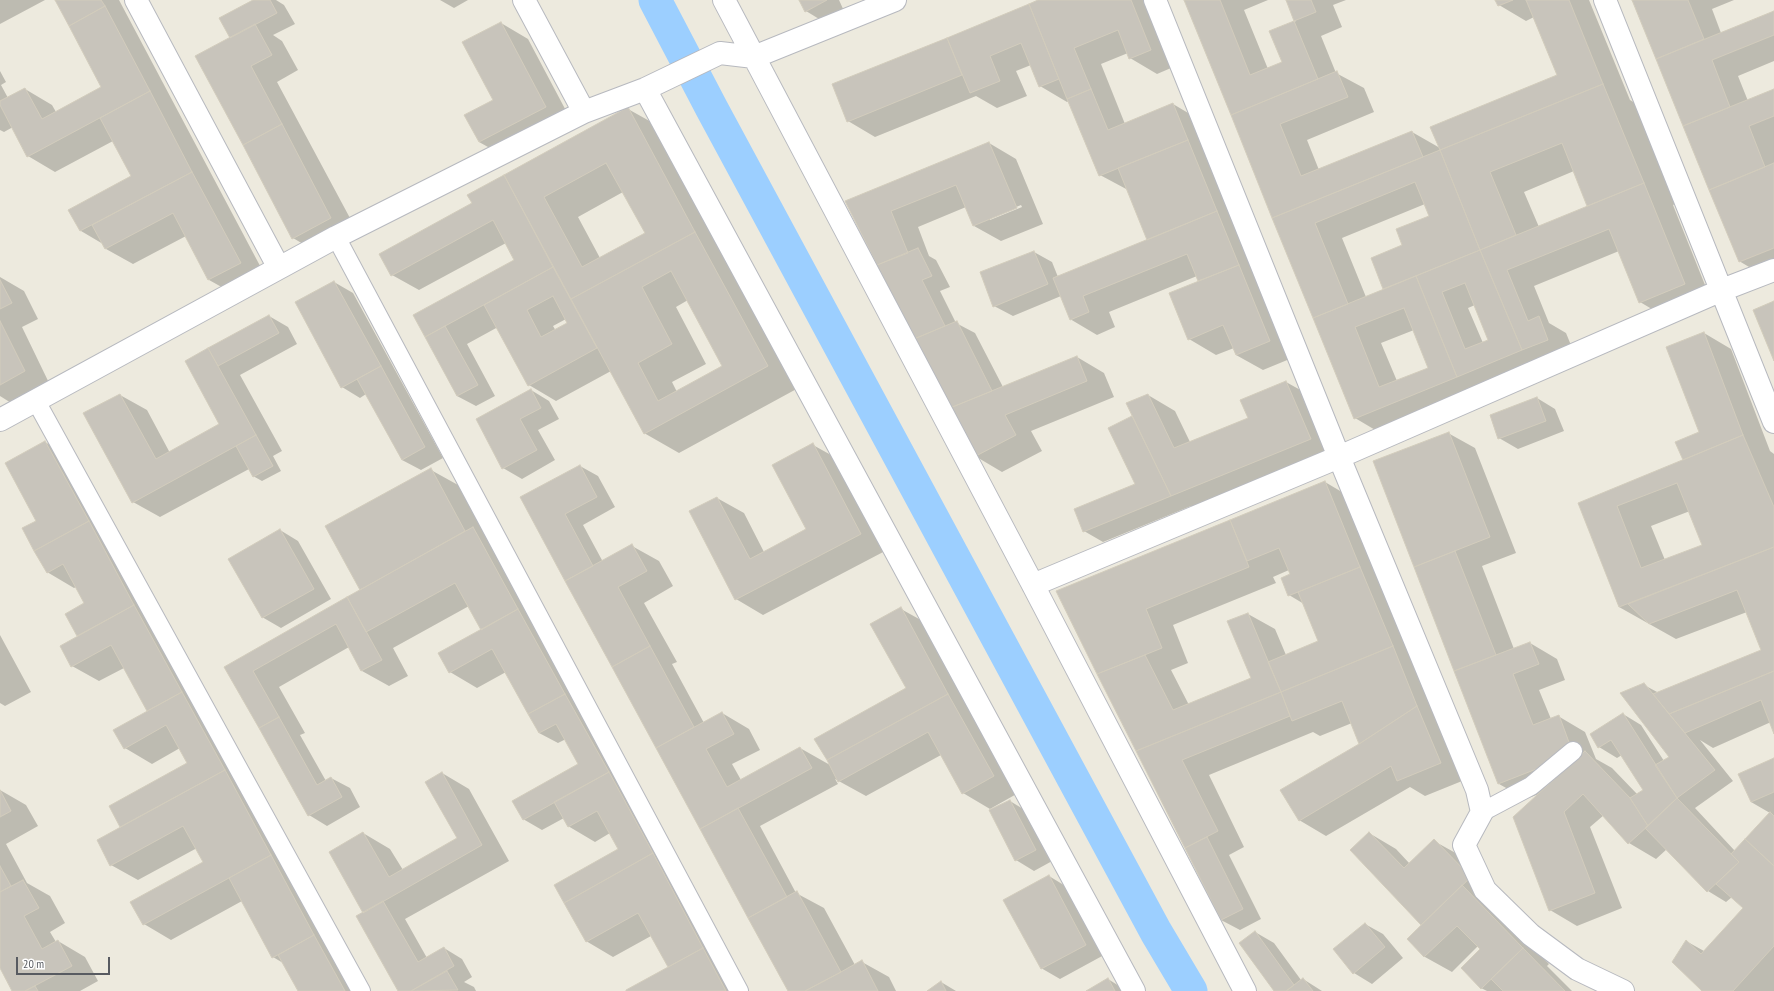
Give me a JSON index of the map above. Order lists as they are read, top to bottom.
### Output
{
  "scale_bar": "20 m"
}
